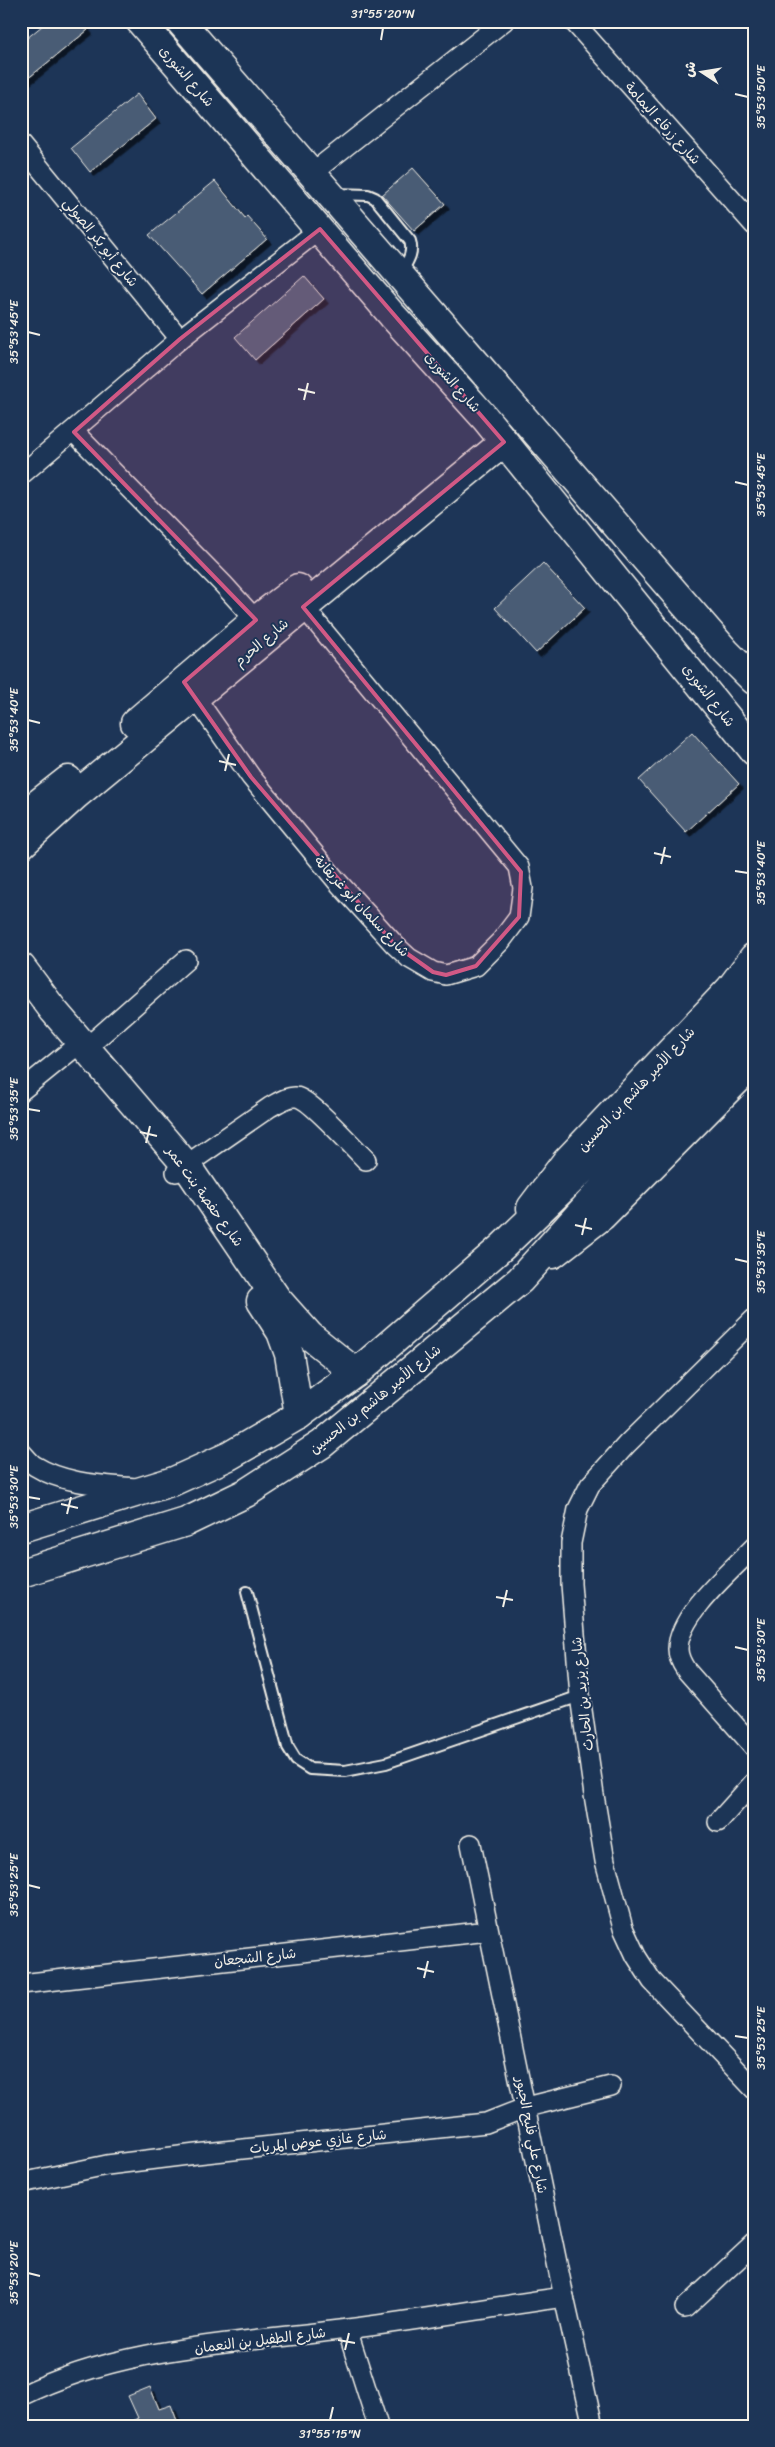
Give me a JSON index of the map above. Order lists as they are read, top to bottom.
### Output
{
  "streets": {
    "main road": [
      "شارع الشورى",
      "شارع الحرم",
      "شارع الأمير هاشم بن الحسين",
      "شارع حفصة بنت عمر"
    ],
    "street": [
      "شارع زرقاء اليمامة",
      "شارع أبو بكر الصولي",
      "شارع سلمان أبو غريقانة",
      "شارع يزيد بن الحارث",
      "شارع الشجعان",
      "شارع علي فليح الجبور",
      "شارع غازي عوض المريات",
      "شارع الطفيل بن النعمان"
    ]
  },
  "crossings": [
    ["شارع الشورى", "شارع الحرم"],
    ["شارع الحرم", "شارع سلمان أبو غريقانة"],
    ["شارع الأمير هاشم بن الحسين", "شارع حفصة بنت عمر"],
    ["شارع الشجعان", "شارع علي فليح الجبور"],
    ["شارع علي فليح الجبور", "شارع غازي عوض المريات"],
    ["شارع علي فليح الجبور", "شارع الطفيل بن النعمان"]
  ],
  "north": "left",
  "coordinates": [
    "31°55'20\"N",
    "35°53'50\"E",
    "35°53'45\"E",
    "35°53'40\"E",
    "35°53'35\"E",
    "35°53'30\"E",
    "35°53'25\"E",
    "35°53'20\"E",
    "31°55'15\"N"
  ]
}
